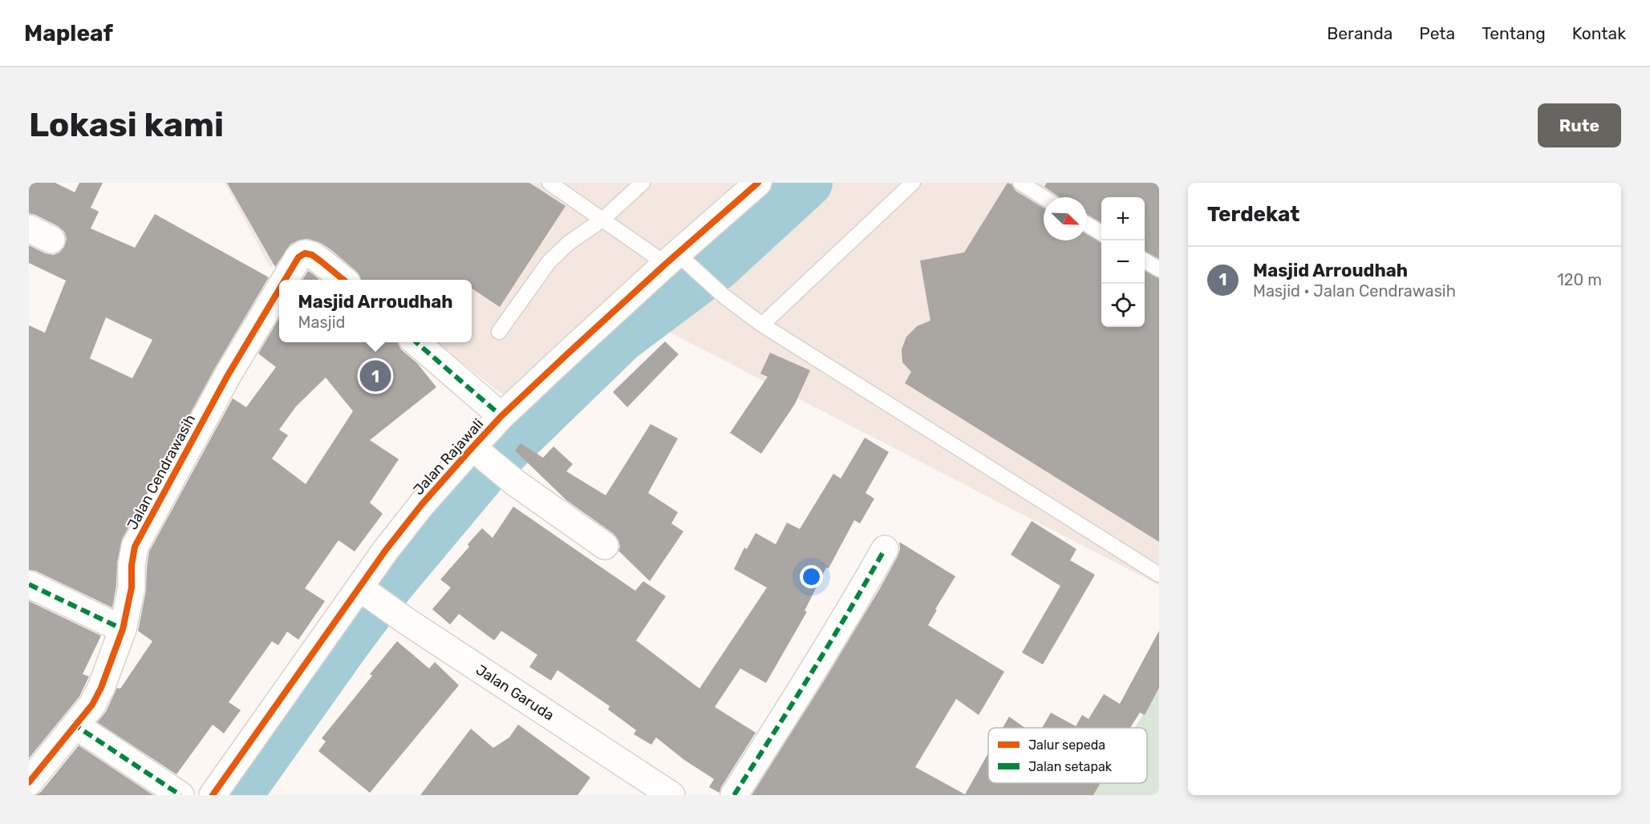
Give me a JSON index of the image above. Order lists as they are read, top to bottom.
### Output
{
  "streets": {
    "street": ["Jalan Rajawali", "Jalan Cendrawasih", "Jalan Garuda"]
  },
  "crossings": [
    ["Jalan Rajawali", "Jalan Garuda"]
  ],
  "legend": ["Jalur sepeda", "Jalan setapak"],
  "north": "bottom right",
  "page": {
    "header": "Mapleaf",
    "nav": [
      "Beranda",
      "Peta",
      "Tentang",
      "Kontak"
    ],
    "buttons": "Rute",
    "title": "Lokasi kami",
    "heading": "Terdekat",
    "map_buttons": ["+", "−"],
    "list": [
      {
        "mark": "1",
        "name": "Masjid Arroudhah",
        "note": "Masjid · Jalan Cendrawasih",
        "value": "120 m"
      }
    ],
    "popup": ["Masjid Arroudhah", "Masjid"],
    "pins": "1"
  }
}
